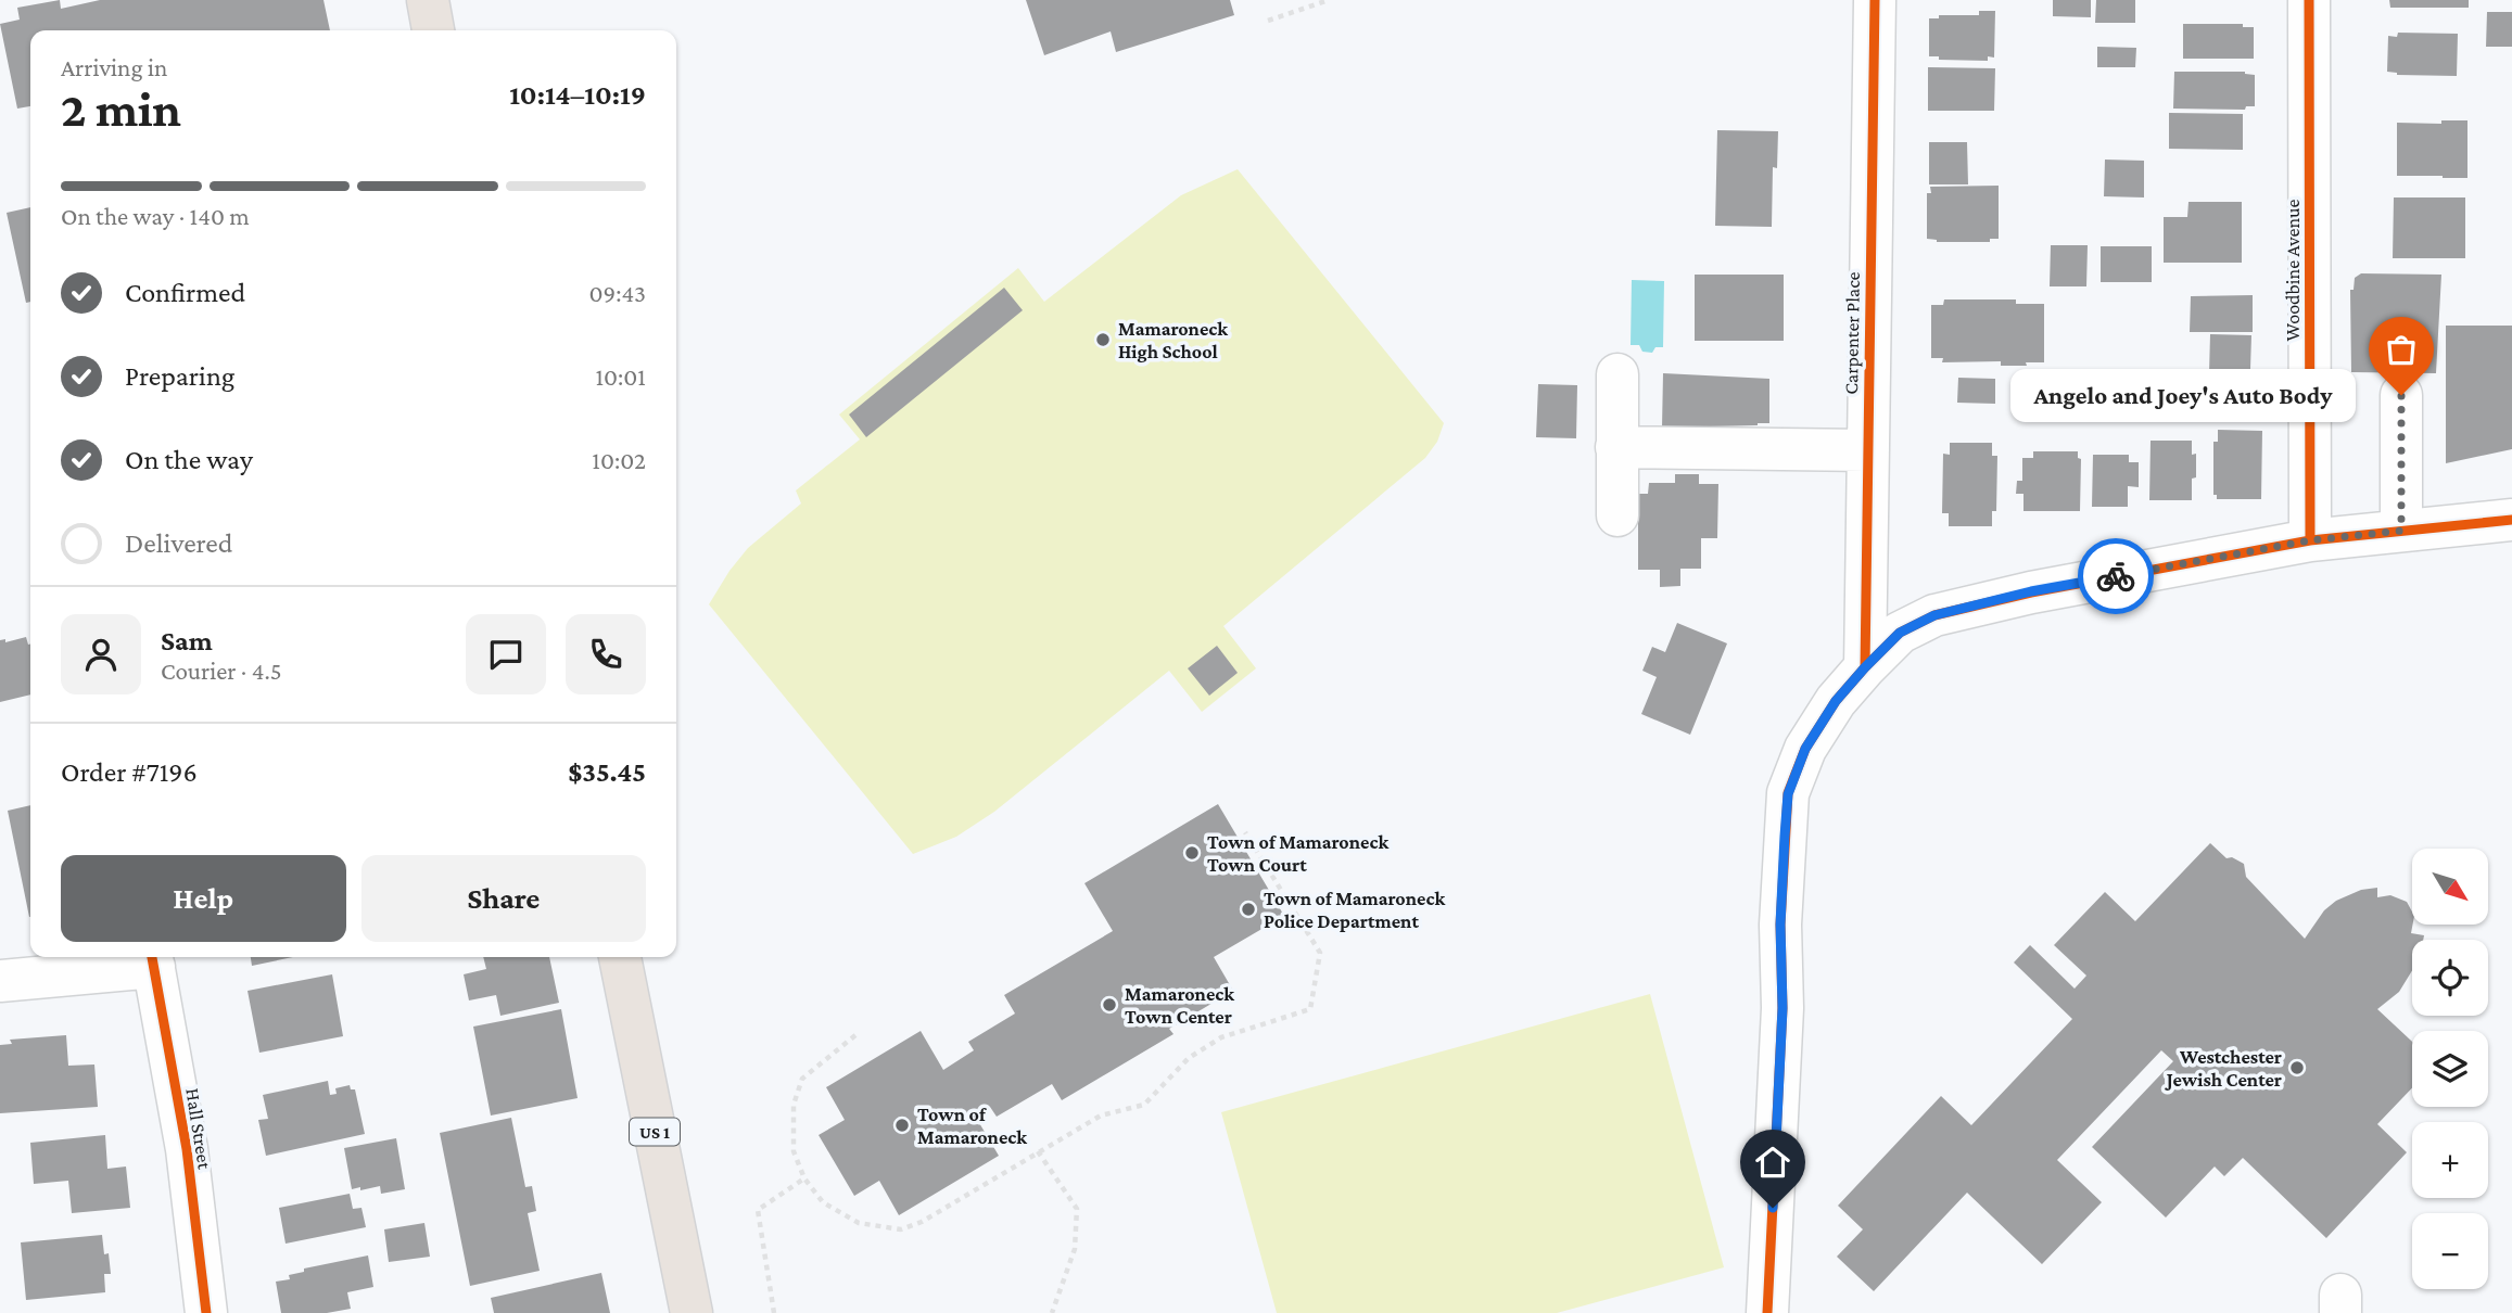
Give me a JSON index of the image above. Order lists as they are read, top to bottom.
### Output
{
  "streets": {
    "main road": ["US 1"],
    "street": ["Woodbine Avenue", "Carpenter Place", "Hall Street"]
  },
  "places": [
    "Mamaroneck High School",
    "Angelo and Joey's Auto Body",
    "Town of Mamaroneck Town Court",
    "Town of Mamaroneck Police Department",
    "Mamaroneck Town Center",
    "Westchester Jewish Center",
    "Town of Mamaroneck"
  ],
  "north": "bottom right",
  "page": {
    "heading": ["2 min", "Arriving in", "10:14–10:19"],
    "panel": [
      "Sam",
      "Courier · 4.5",
      "Order #7196",
      "$35.45"
    ],
    "bar": "On the way · 140 m",
    "list": [
      ["Confirmed", "09:43"],
      ["Preparing", "10:01"],
      ["On the way", "10:02"],
      "Delivered"
    ],
    "bubble": "Angelo and Joey's Auto Body",
    "buttons": ["Help", "Share"],
    "map_buttons": ["+", "−"]
  }
}
